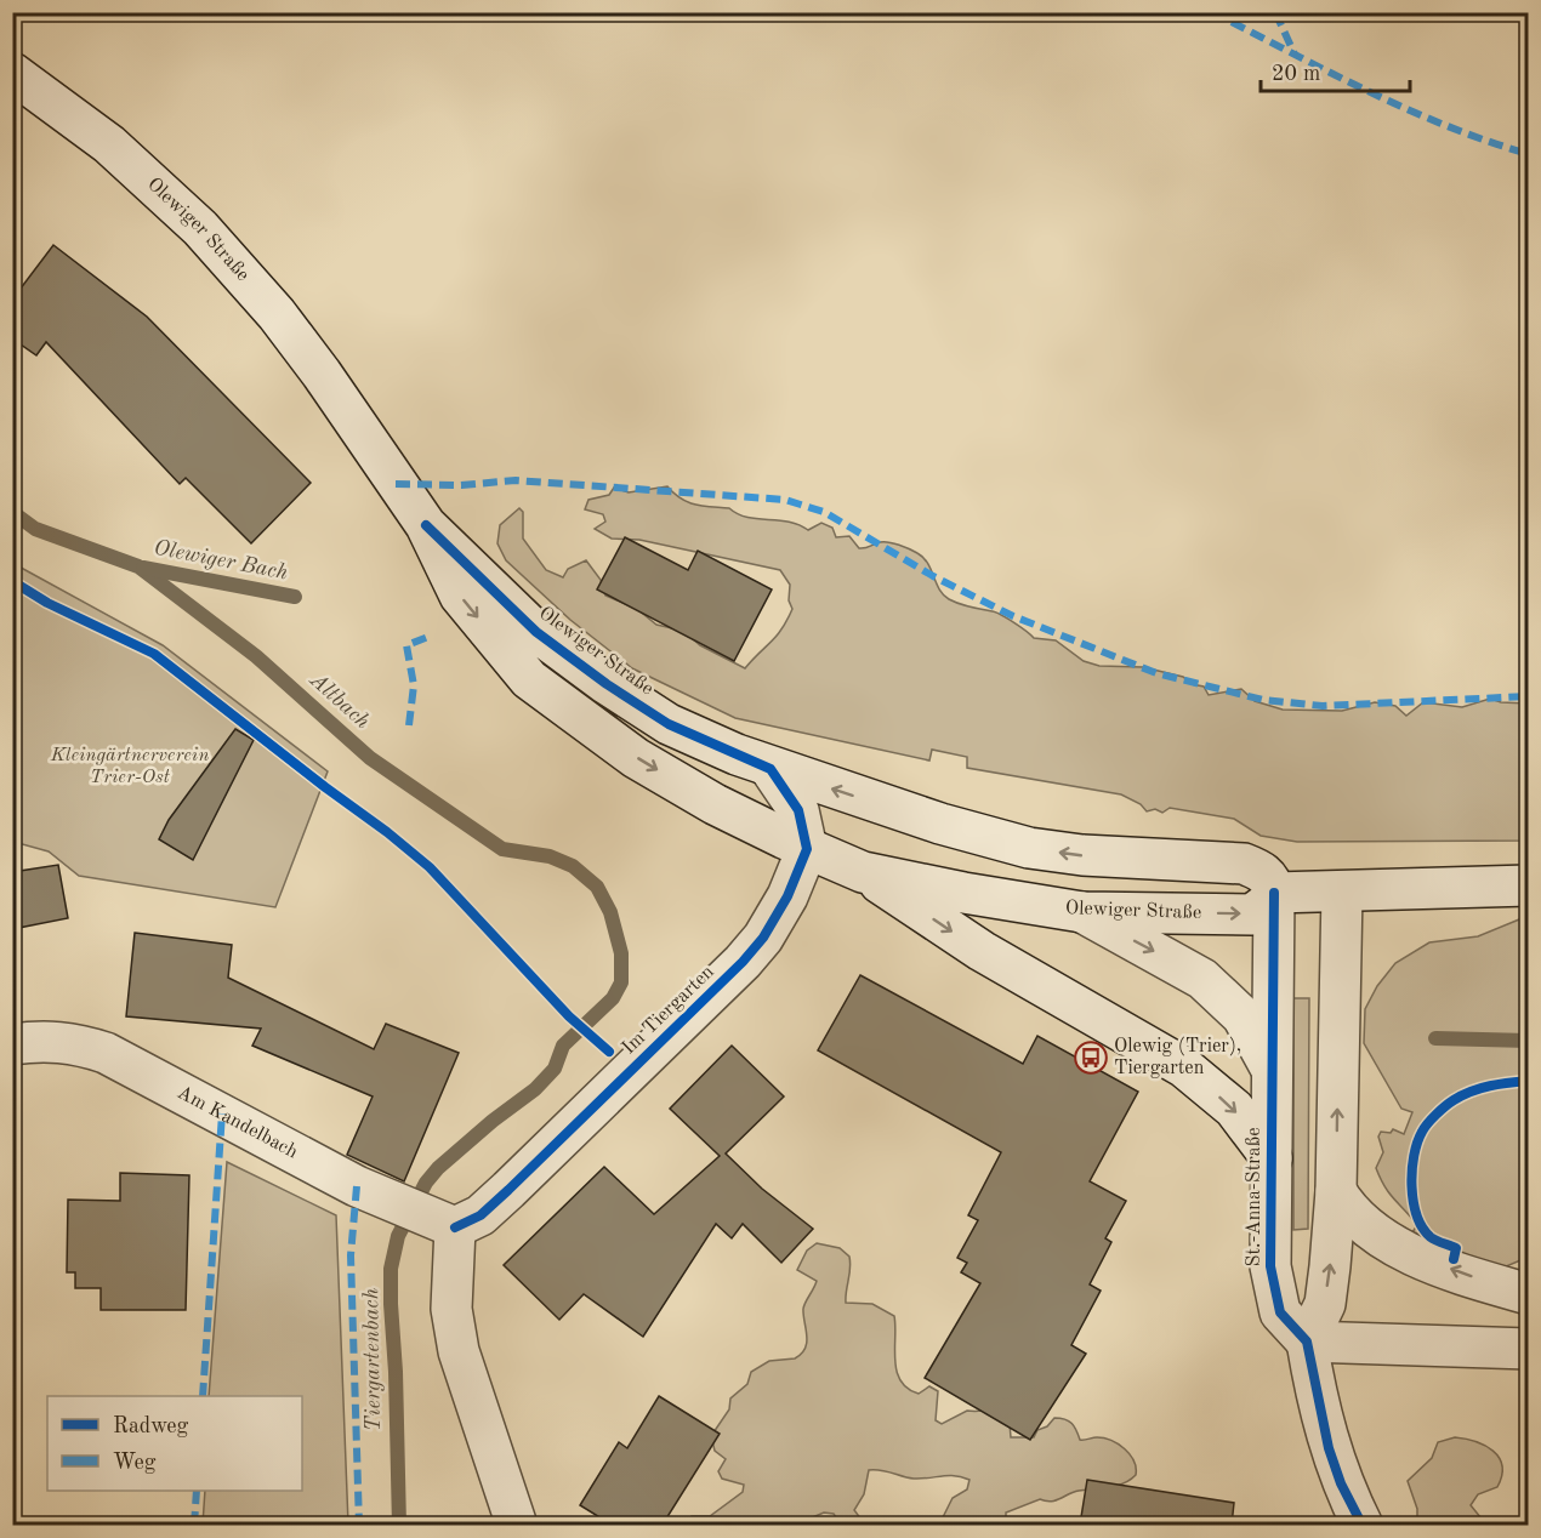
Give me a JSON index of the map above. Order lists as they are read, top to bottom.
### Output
{
  "streets": {
    "main road": [
      "Olewiger Straße",
      "Im Tiergarten",
      "Am Kandelbach",
      "St.-Anna-Straße"
    ]
  },
  "crossings": [
    ["Olewiger Straße", "Im Tiergarten"],
    ["Olewiger Straße", "St.-Anna-Straße"],
    ["Im Tiergarten", "Am Kandelbach"]
  ],
  "water": ["Olewiger Bach", "Altbach", "Tiergartenbach"],
  "parks": ["Kleingärtnerverein Trier-Ost"],
  "places": {
    "bus stop": ["Olewig (Trier), Tiergarten"]
  },
  "legend": ["Radweg", "Weg"],
  "scale_bar": "20 m"
}
